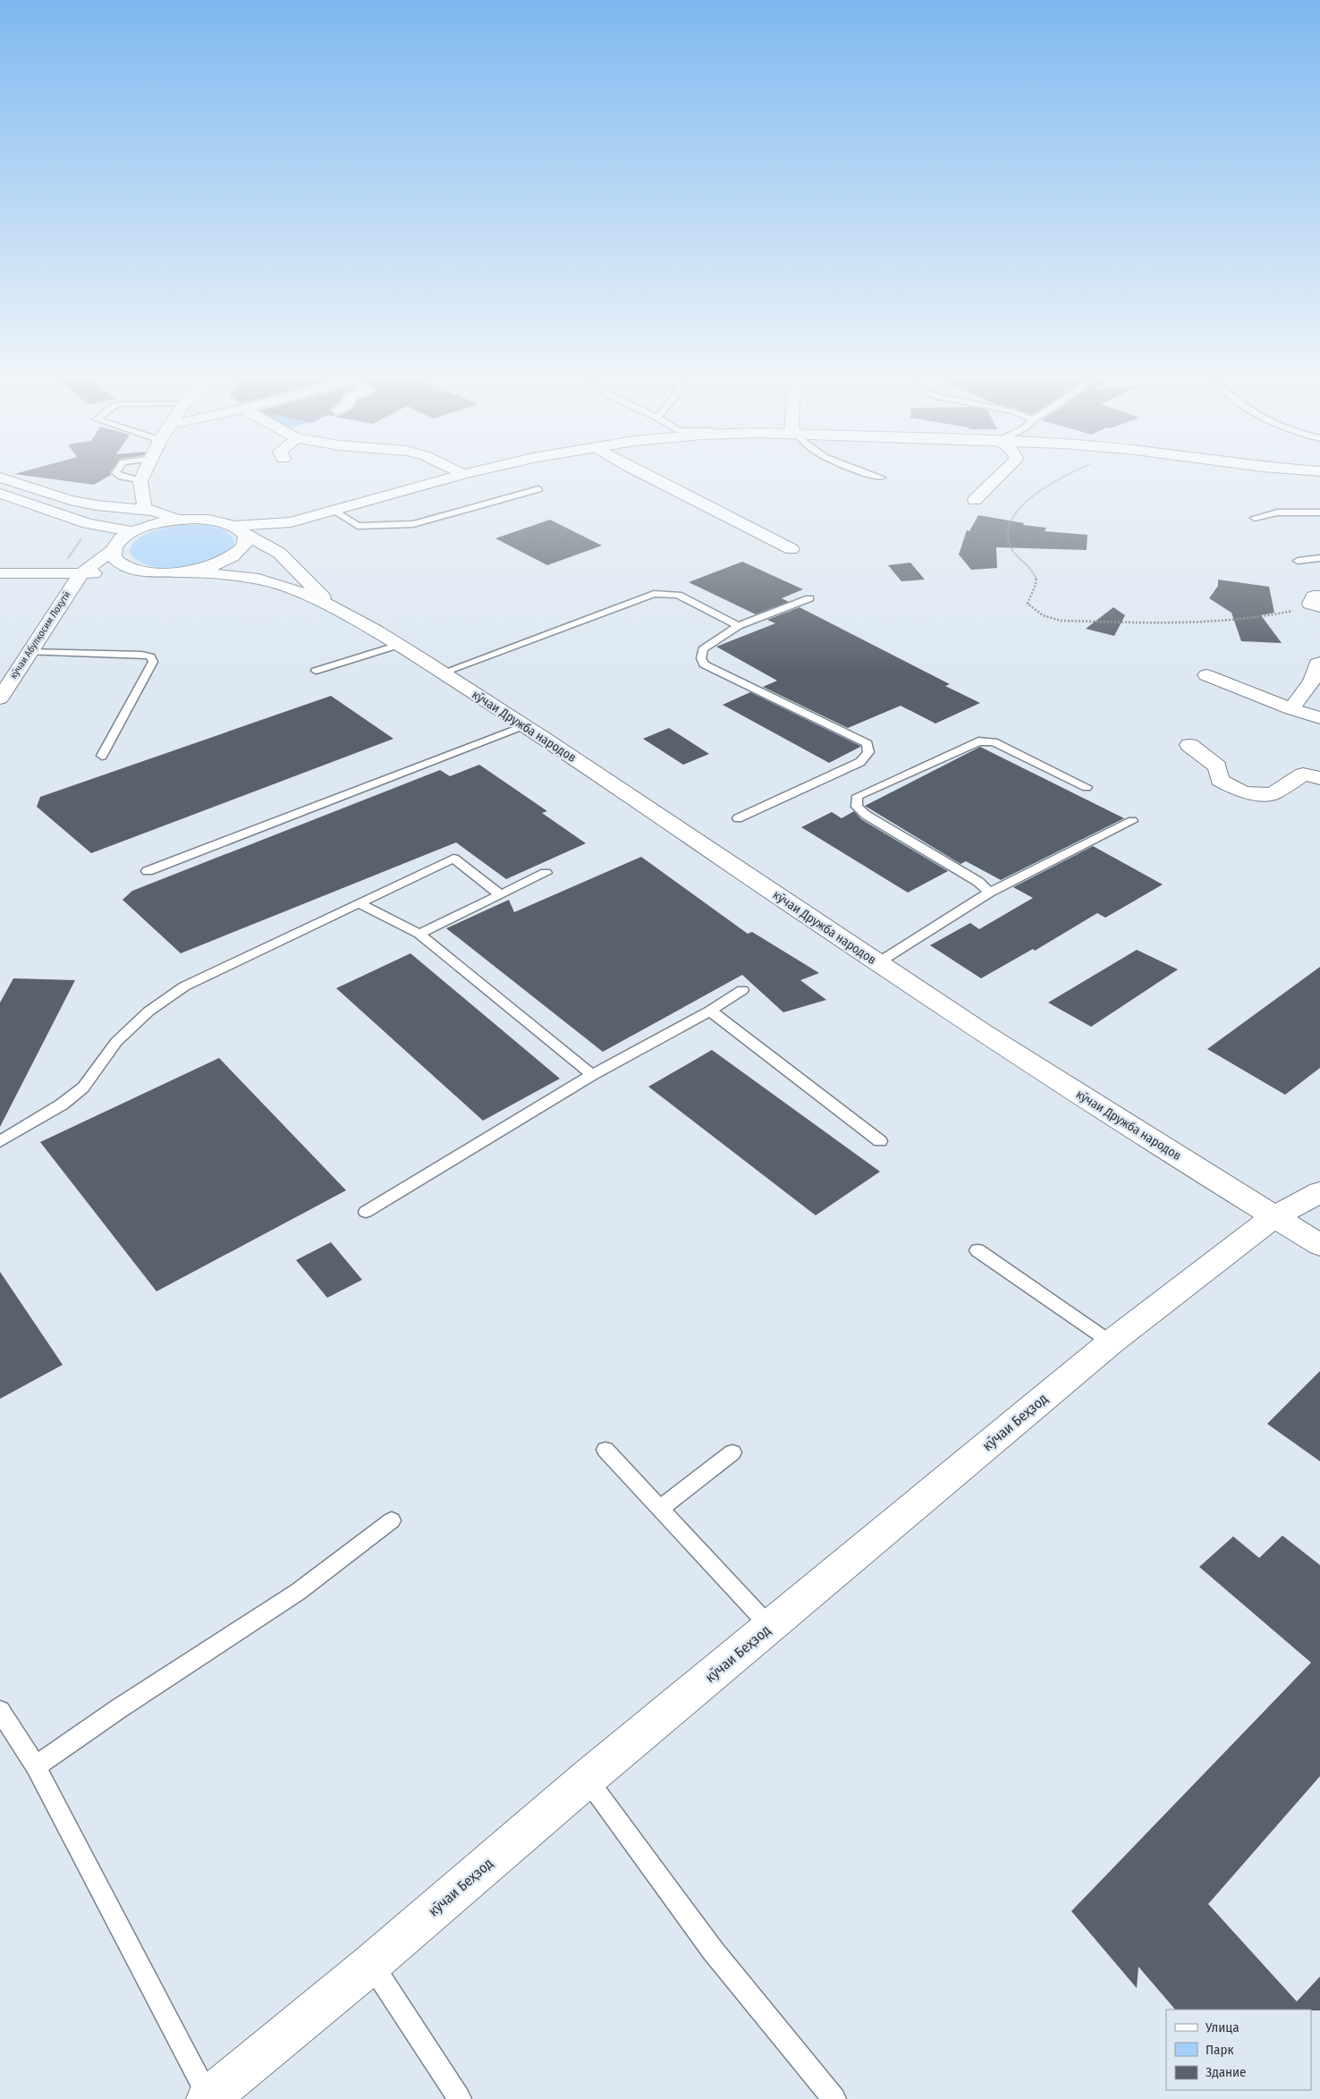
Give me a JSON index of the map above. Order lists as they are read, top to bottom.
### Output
{
  "streets": {
    "street": ["кӯчаи Абулқосим Лоҳутӣ", "кӯчаи Дружба народов", "кӯчаи Беҳзод"]
  },
  "crossings": [
    ["кӯчаи Дружба народов", "кӯчаи Беҳзод"]
  ],
  "legend": ["Улица", "Парк", "Здание"]
}
